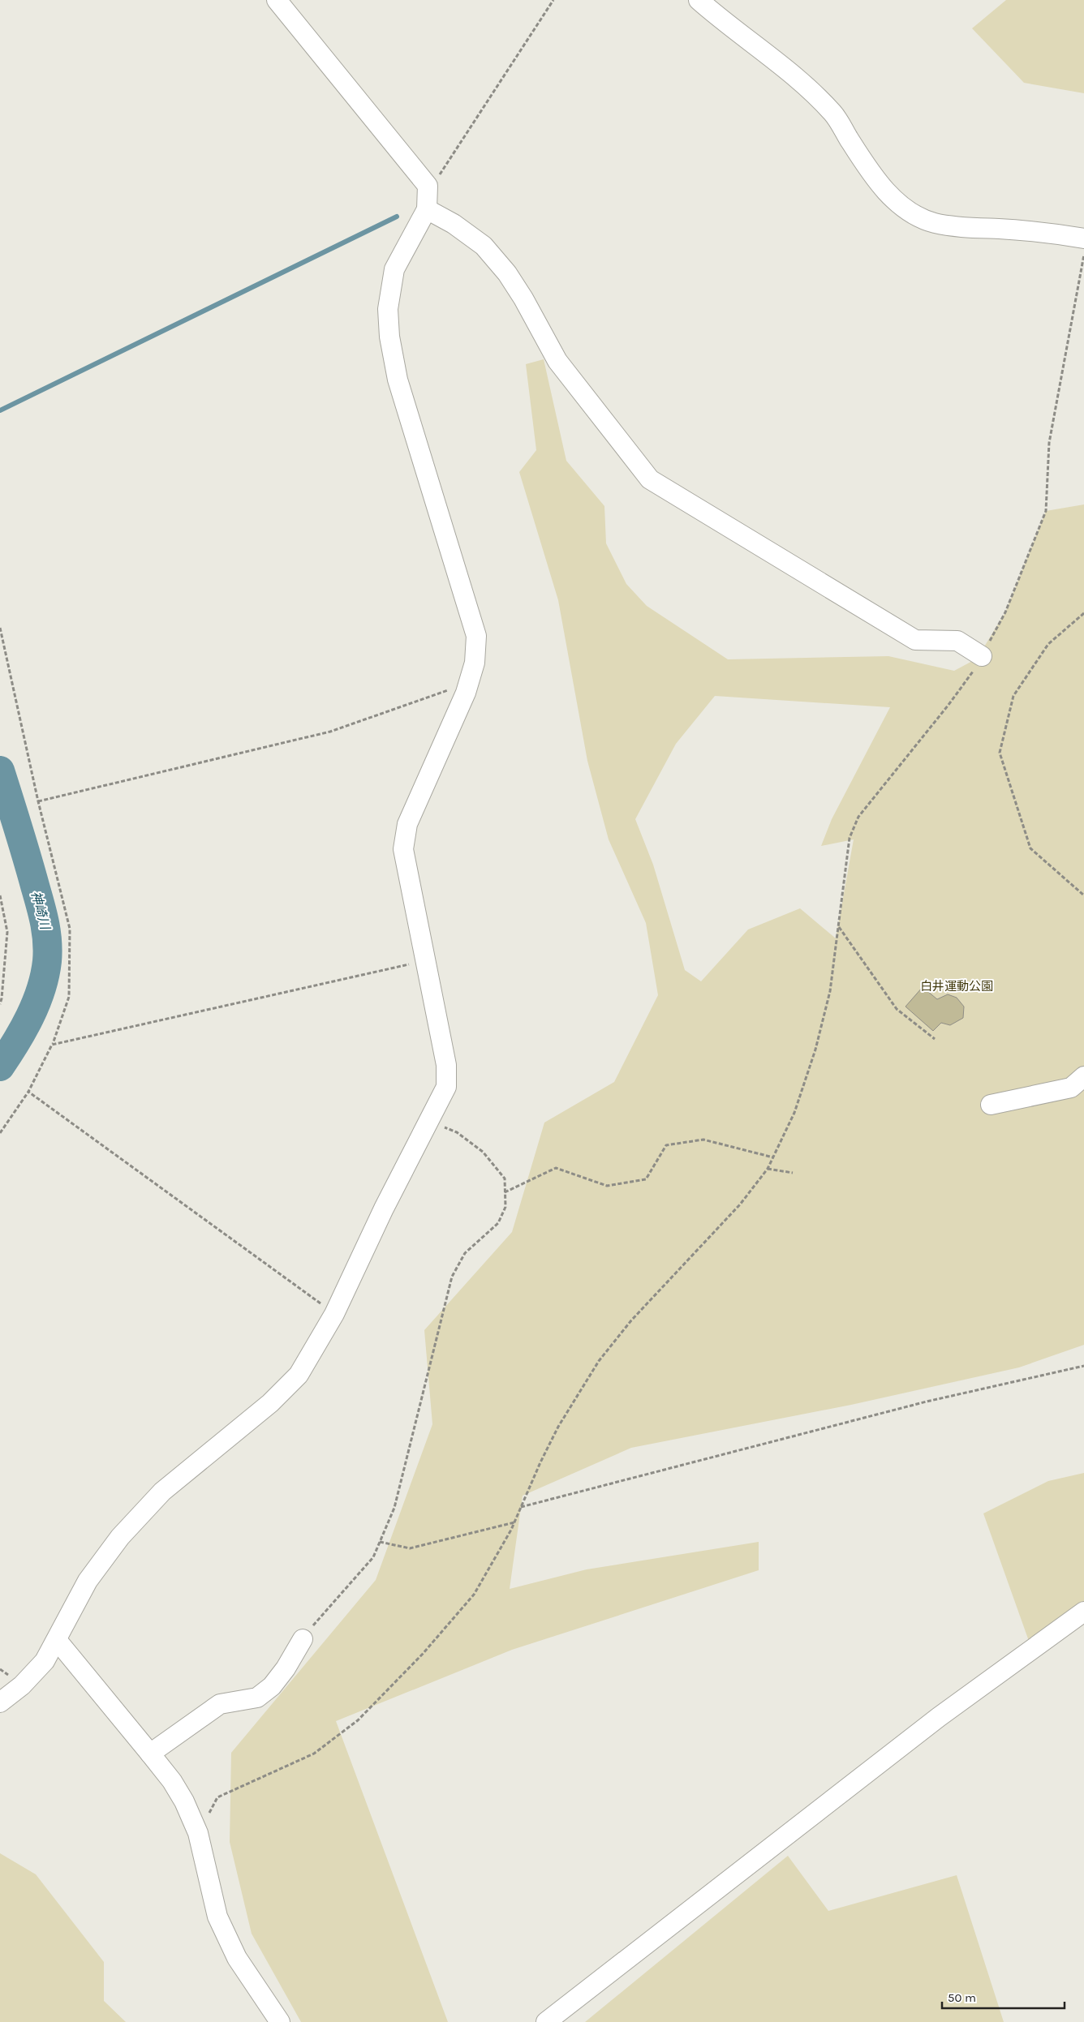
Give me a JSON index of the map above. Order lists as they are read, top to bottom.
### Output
{
  "water": ["神崎川"],
  "parks": ["白井運動公園"],
  "scale_bar": "50 m"
}
